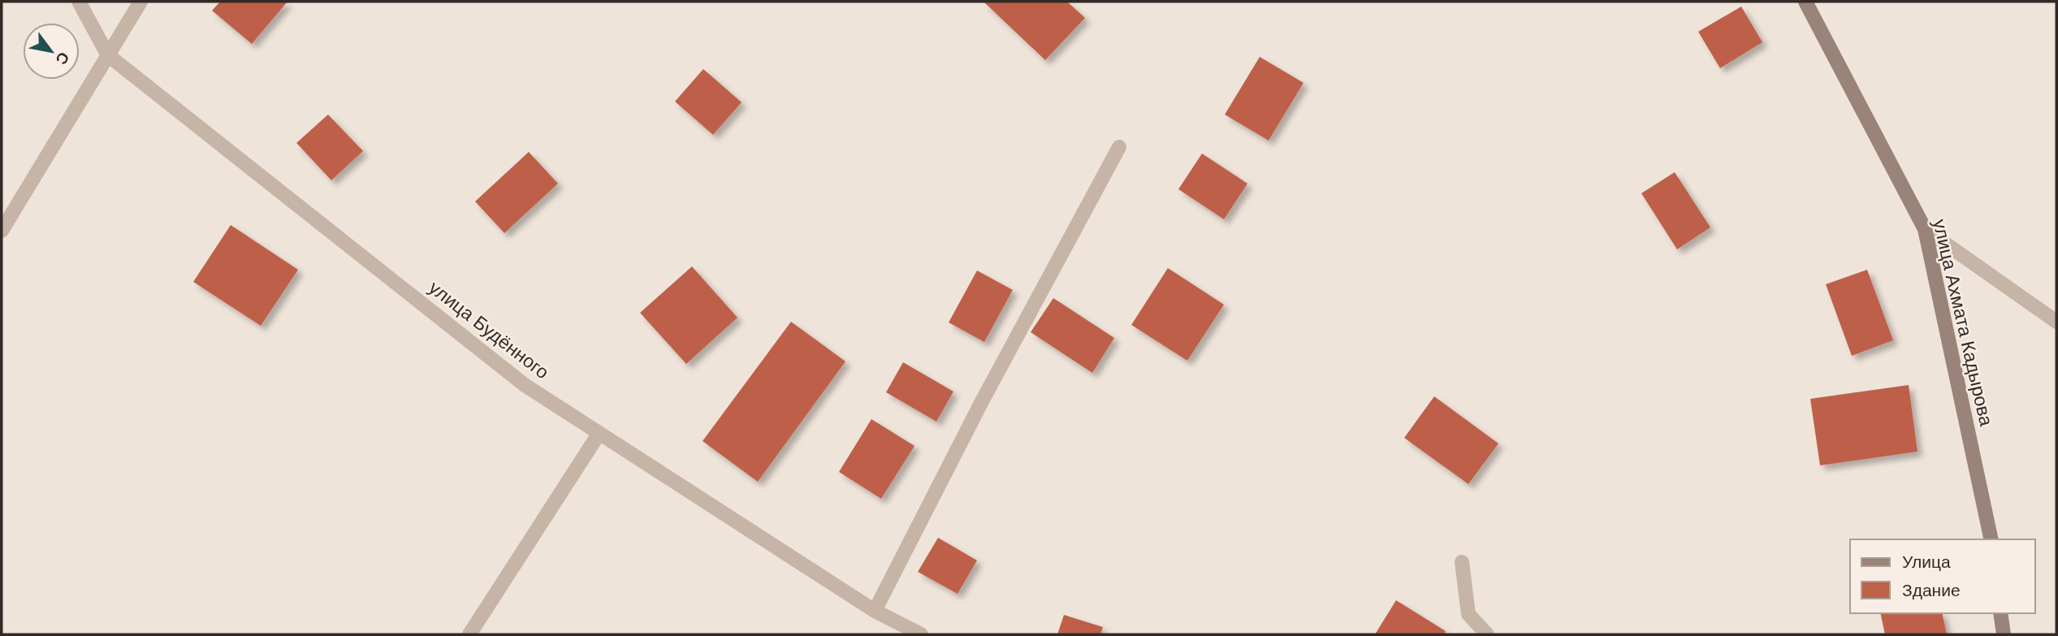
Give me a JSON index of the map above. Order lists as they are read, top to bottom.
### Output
{
  "streets": {
    "main road": ["улица Ахмата Кадырова"],
    "street": ["улица Будённого"]
  },
  "legend": ["Улица", "Здание"],
  "north": "bottom right"
}
